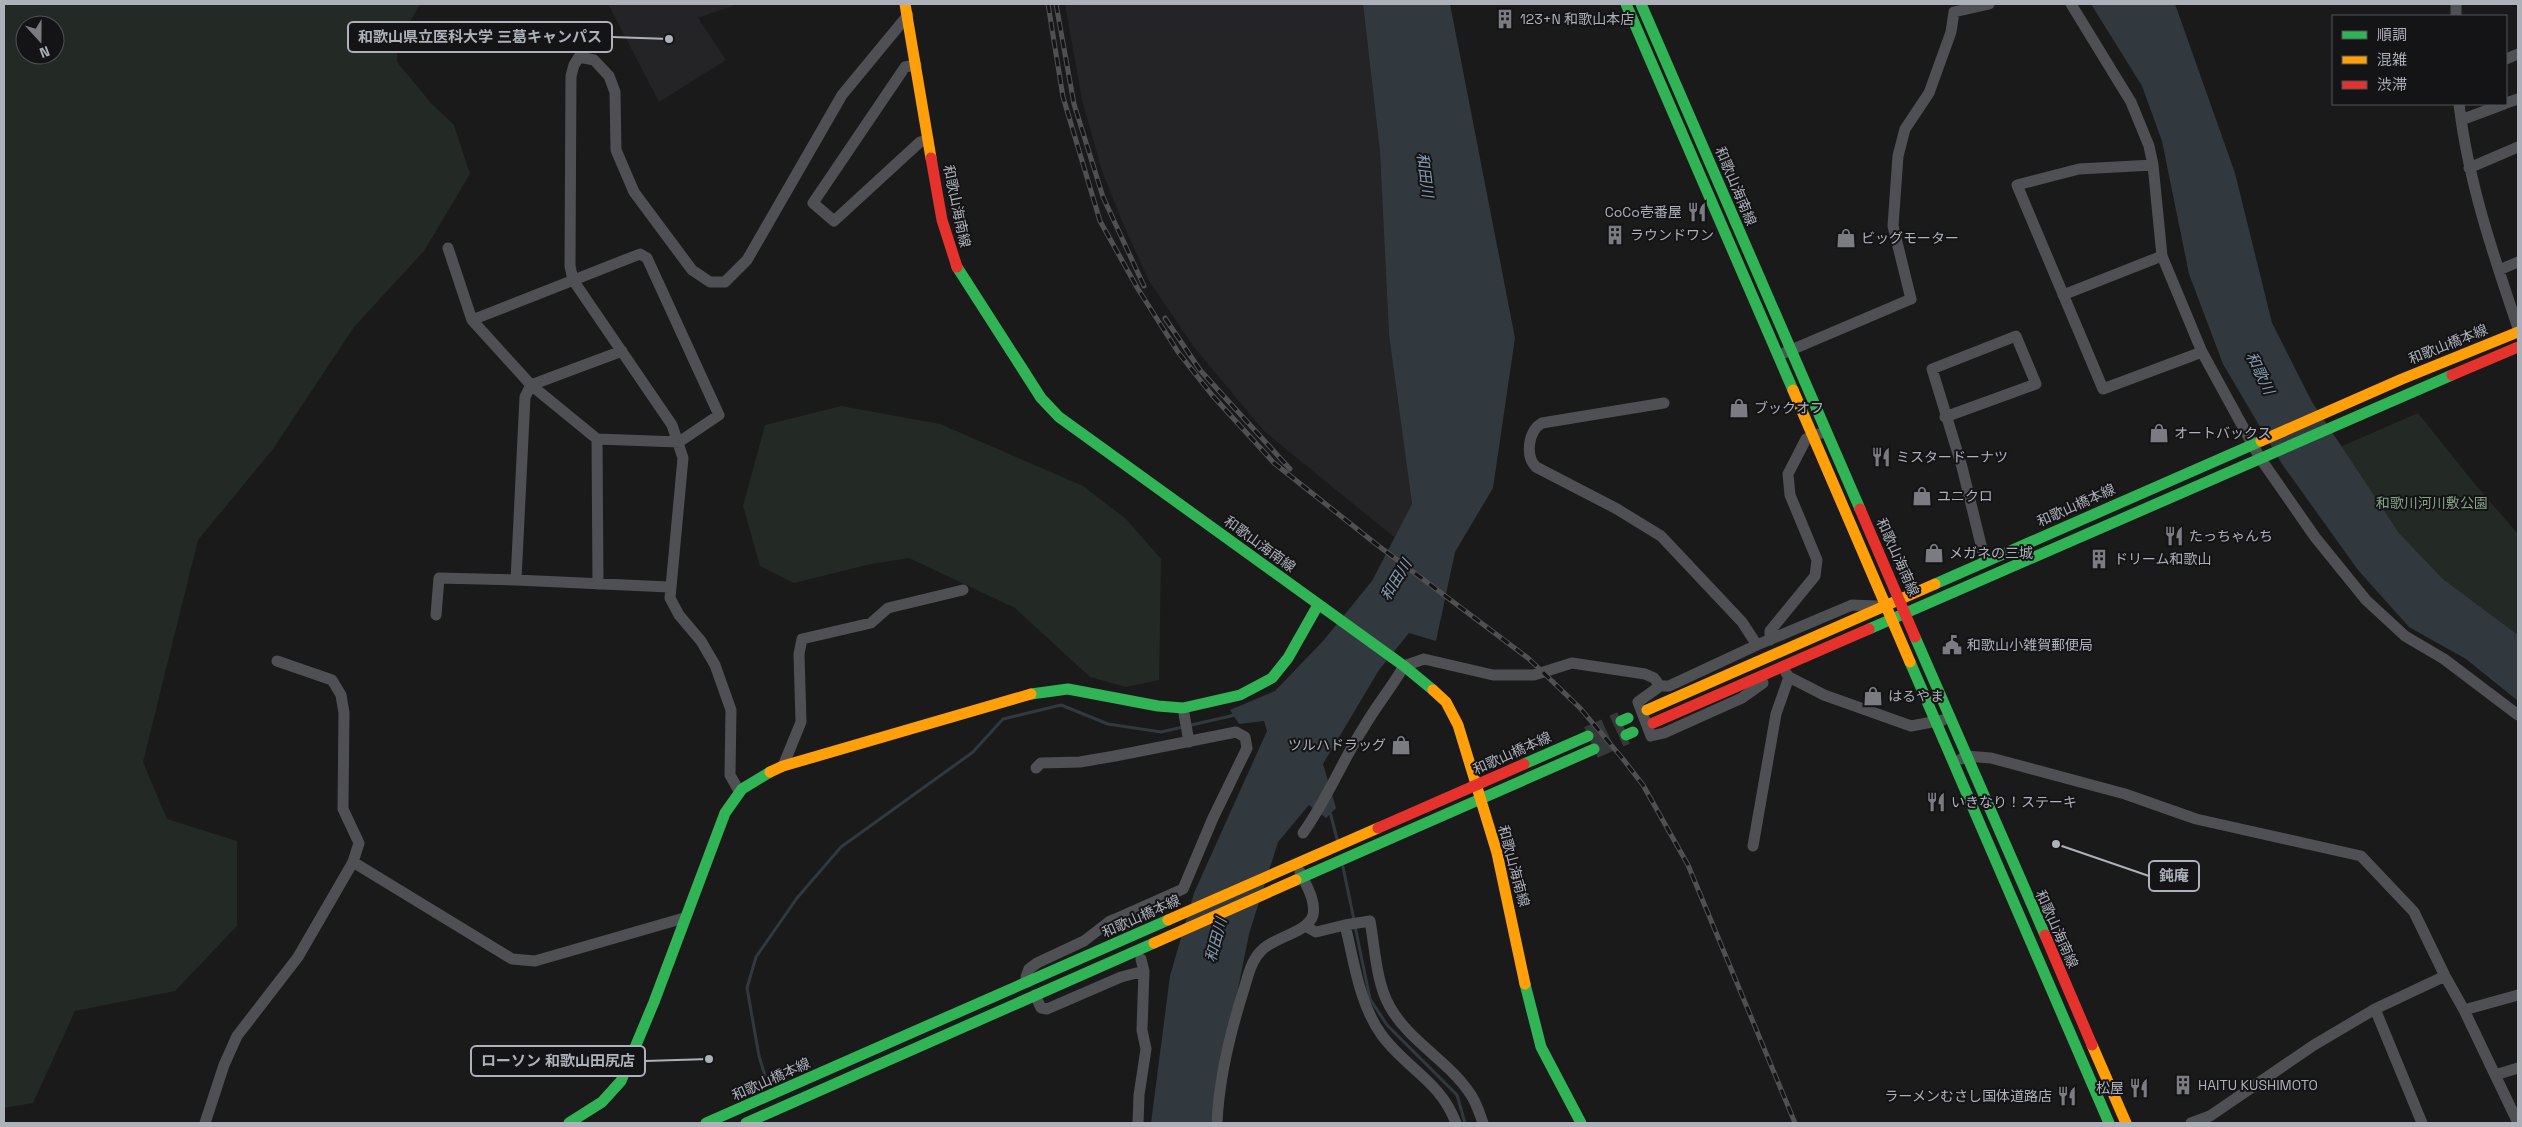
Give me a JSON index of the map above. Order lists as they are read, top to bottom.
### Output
{
  "streets": {
    "main road": ["和歌山海南線", "和歌山橋本線"]
  },
  "crossings": [
    ["和歌山海南線", "和歌山橋本線"]
  ],
  "water": ["和田川", "和歌川"],
  "parks": ["和歌川河川敷公園"],
  "places": {
    "building": [
      "123+N 和歌山本店",
      "ラウンドワン",
      "ドリーム和歌山",
      "HAITU KUSHIMOTO"
    ],
    "other": ["和歌山県立医科大学 三葛キャンパス", "鈍庵", "ローソン 和歌山田尻店"],
    "restaurant": [
      "CoCo壱番屋",
      "ミスタードーナツ",
      "たっちゃんち",
      "いきなり！ステーキ",
      "松屋",
      "ラーメンむさし国体道路店"
    ],
    "shop": [
      "ビッグモーター",
      "ブックオフ",
      "オートバックス",
      "ユニクロ",
      "メガネの三城",
      "はるやま",
      "ツルハドラッグ"
    ],
    "public building": ["和歌山小雑賀郵便局"]
  },
  "legend": ["順調", "混雑", "渋滞"],
  "north": "bottom"
}
